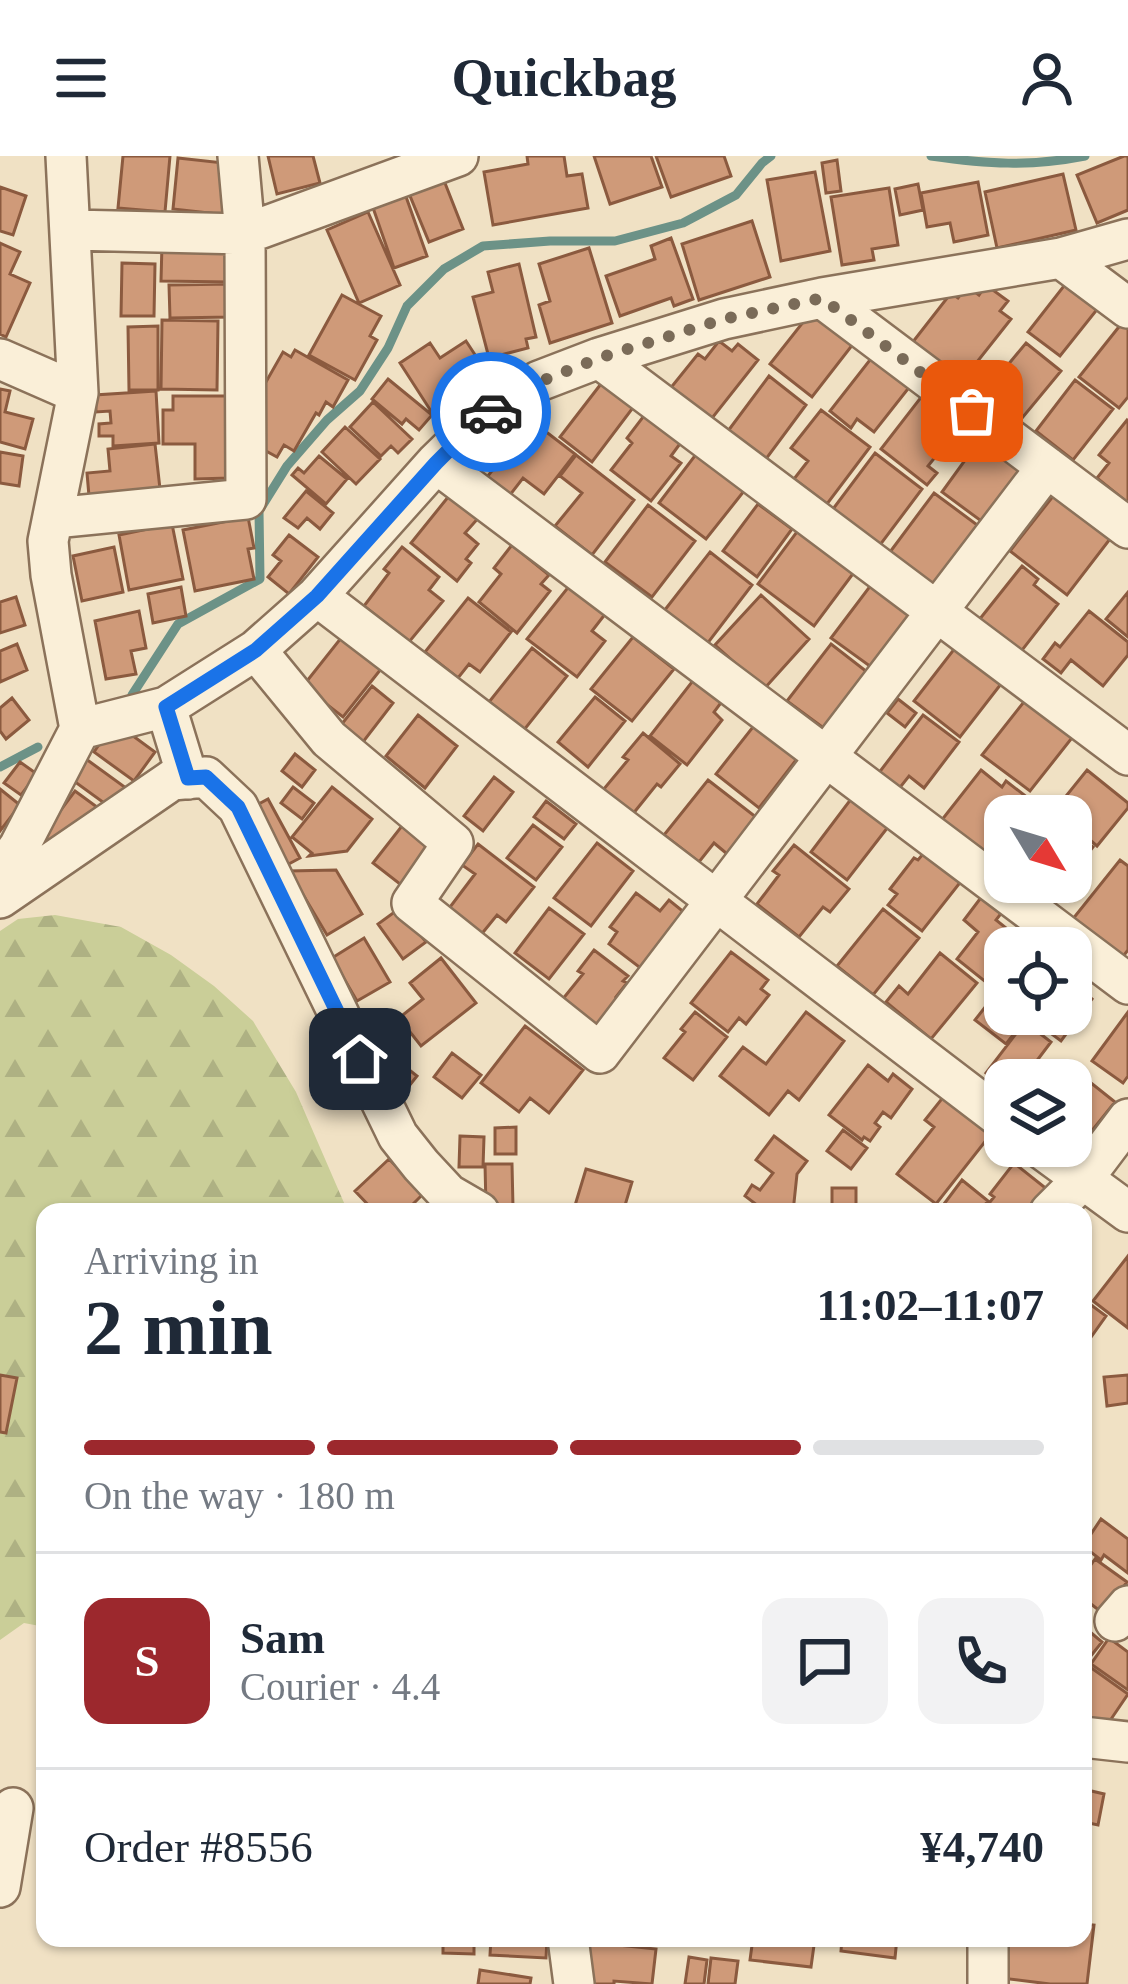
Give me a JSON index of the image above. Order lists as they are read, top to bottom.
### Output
{
  "north": "bottom right",
  "page": {
    "header": "Quickbag",
    "heading": ["2 min", "Arriving in", "11:02–11:07"],
    "panel": [
      "Sam",
      "Courier · 4.4",
      "Order #8556",
      "¥4,740"
    ],
    "bar": "On the way · 180 m",
    "round": "S"
  }
}
